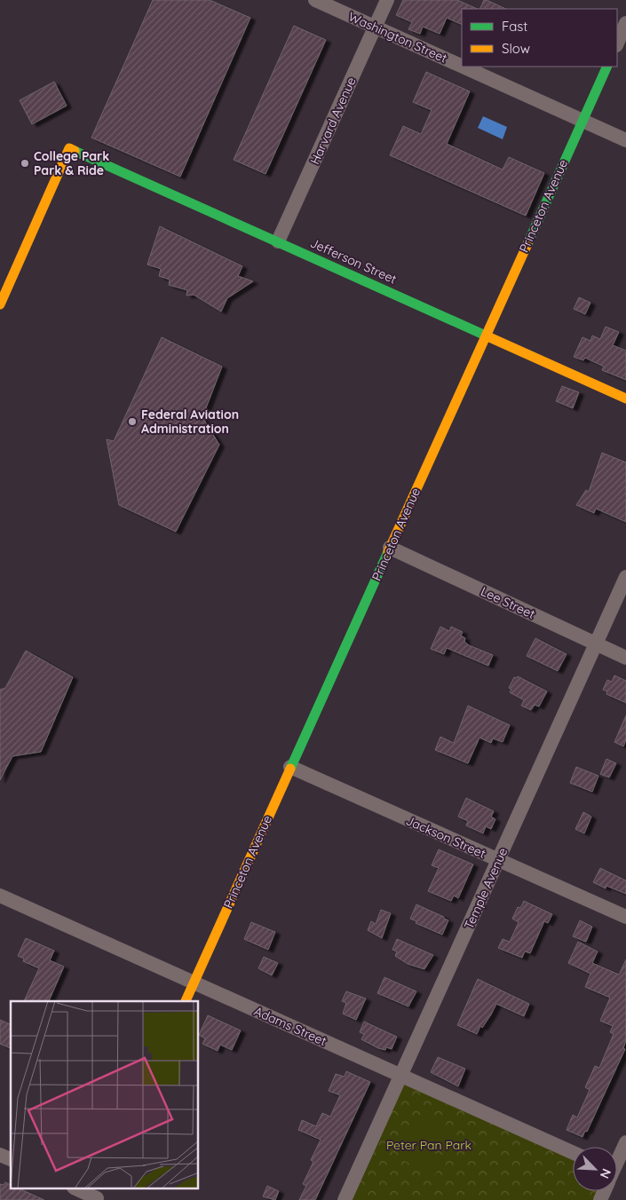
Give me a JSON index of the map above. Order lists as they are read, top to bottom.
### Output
{
  "streets": {
    "street": [
      "Washington Street",
      "Harvard Avenue",
      "Princeton Avenue",
      "Jefferson Street",
      "Lee Street",
      "Jackson Street",
      "Temple Avenue",
      "Adams Street"
    ]
  },
  "crossings": [
    ["Washington Street", "Harvard Avenue"],
    ["Washington Street", "Princeton Avenue"],
    ["Harvard Avenue", "Jefferson Street"],
    ["Princeton Avenue", "Jefferson Street"],
    ["Princeton Avenue", "Lee Street"],
    ["Princeton Avenue", "Jackson Street"],
    ["Princeton Avenue", "Adams Street"],
    ["Lee Street", "Temple Avenue"],
    ["Jackson Street", "Temple Avenue"],
    ["Temple Avenue", "Adams Street"]
  ],
  "parks": ["Peter Pan Park"],
  "places": ["College Park Park & Ride", "Federal Aviation Administration"],
  "legend": ["Fast", "Slow"],
  "north": "bottom right"
}
